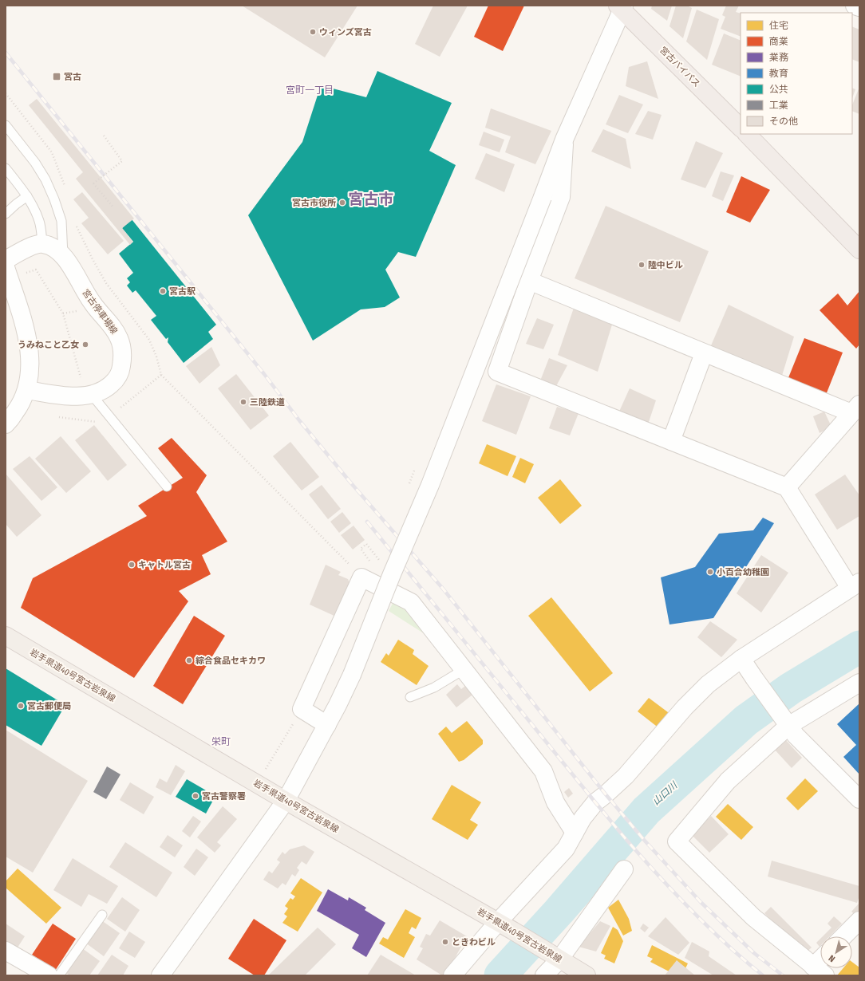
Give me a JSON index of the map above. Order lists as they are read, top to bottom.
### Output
{
  "streets": {
    "highway": ["宮古バイパス"],
    "main road": ["岩手県道40号宮古岩泉線"],
    "street": ["宮古停車場線"]
  },
  "districts": ["宮町一丁目", "宮古市", "栄町"],
  "water": ["山口川"],
  "places": {
    "other": [
      "ウィンズ宮古",
      "宮古市役所",
      "陸中ビル",
      "宮古駅",
      "うみねこと乙女",
      "三陸鉄道",
      "キャトル宮古",
      "小百合幼稚園",
      "綜合食品セキカワ",
      "宮古郵便局",
      "宮古警察署",
      "ときわビル"
    ],
    "transit": ["宮古"]
  },
  "legend": [
    "住宅",
    "商業",
    "業務",
    "教育",
    "公共",
    "工業",
    "その他"
  ],
  "north": "bottom left"
}
